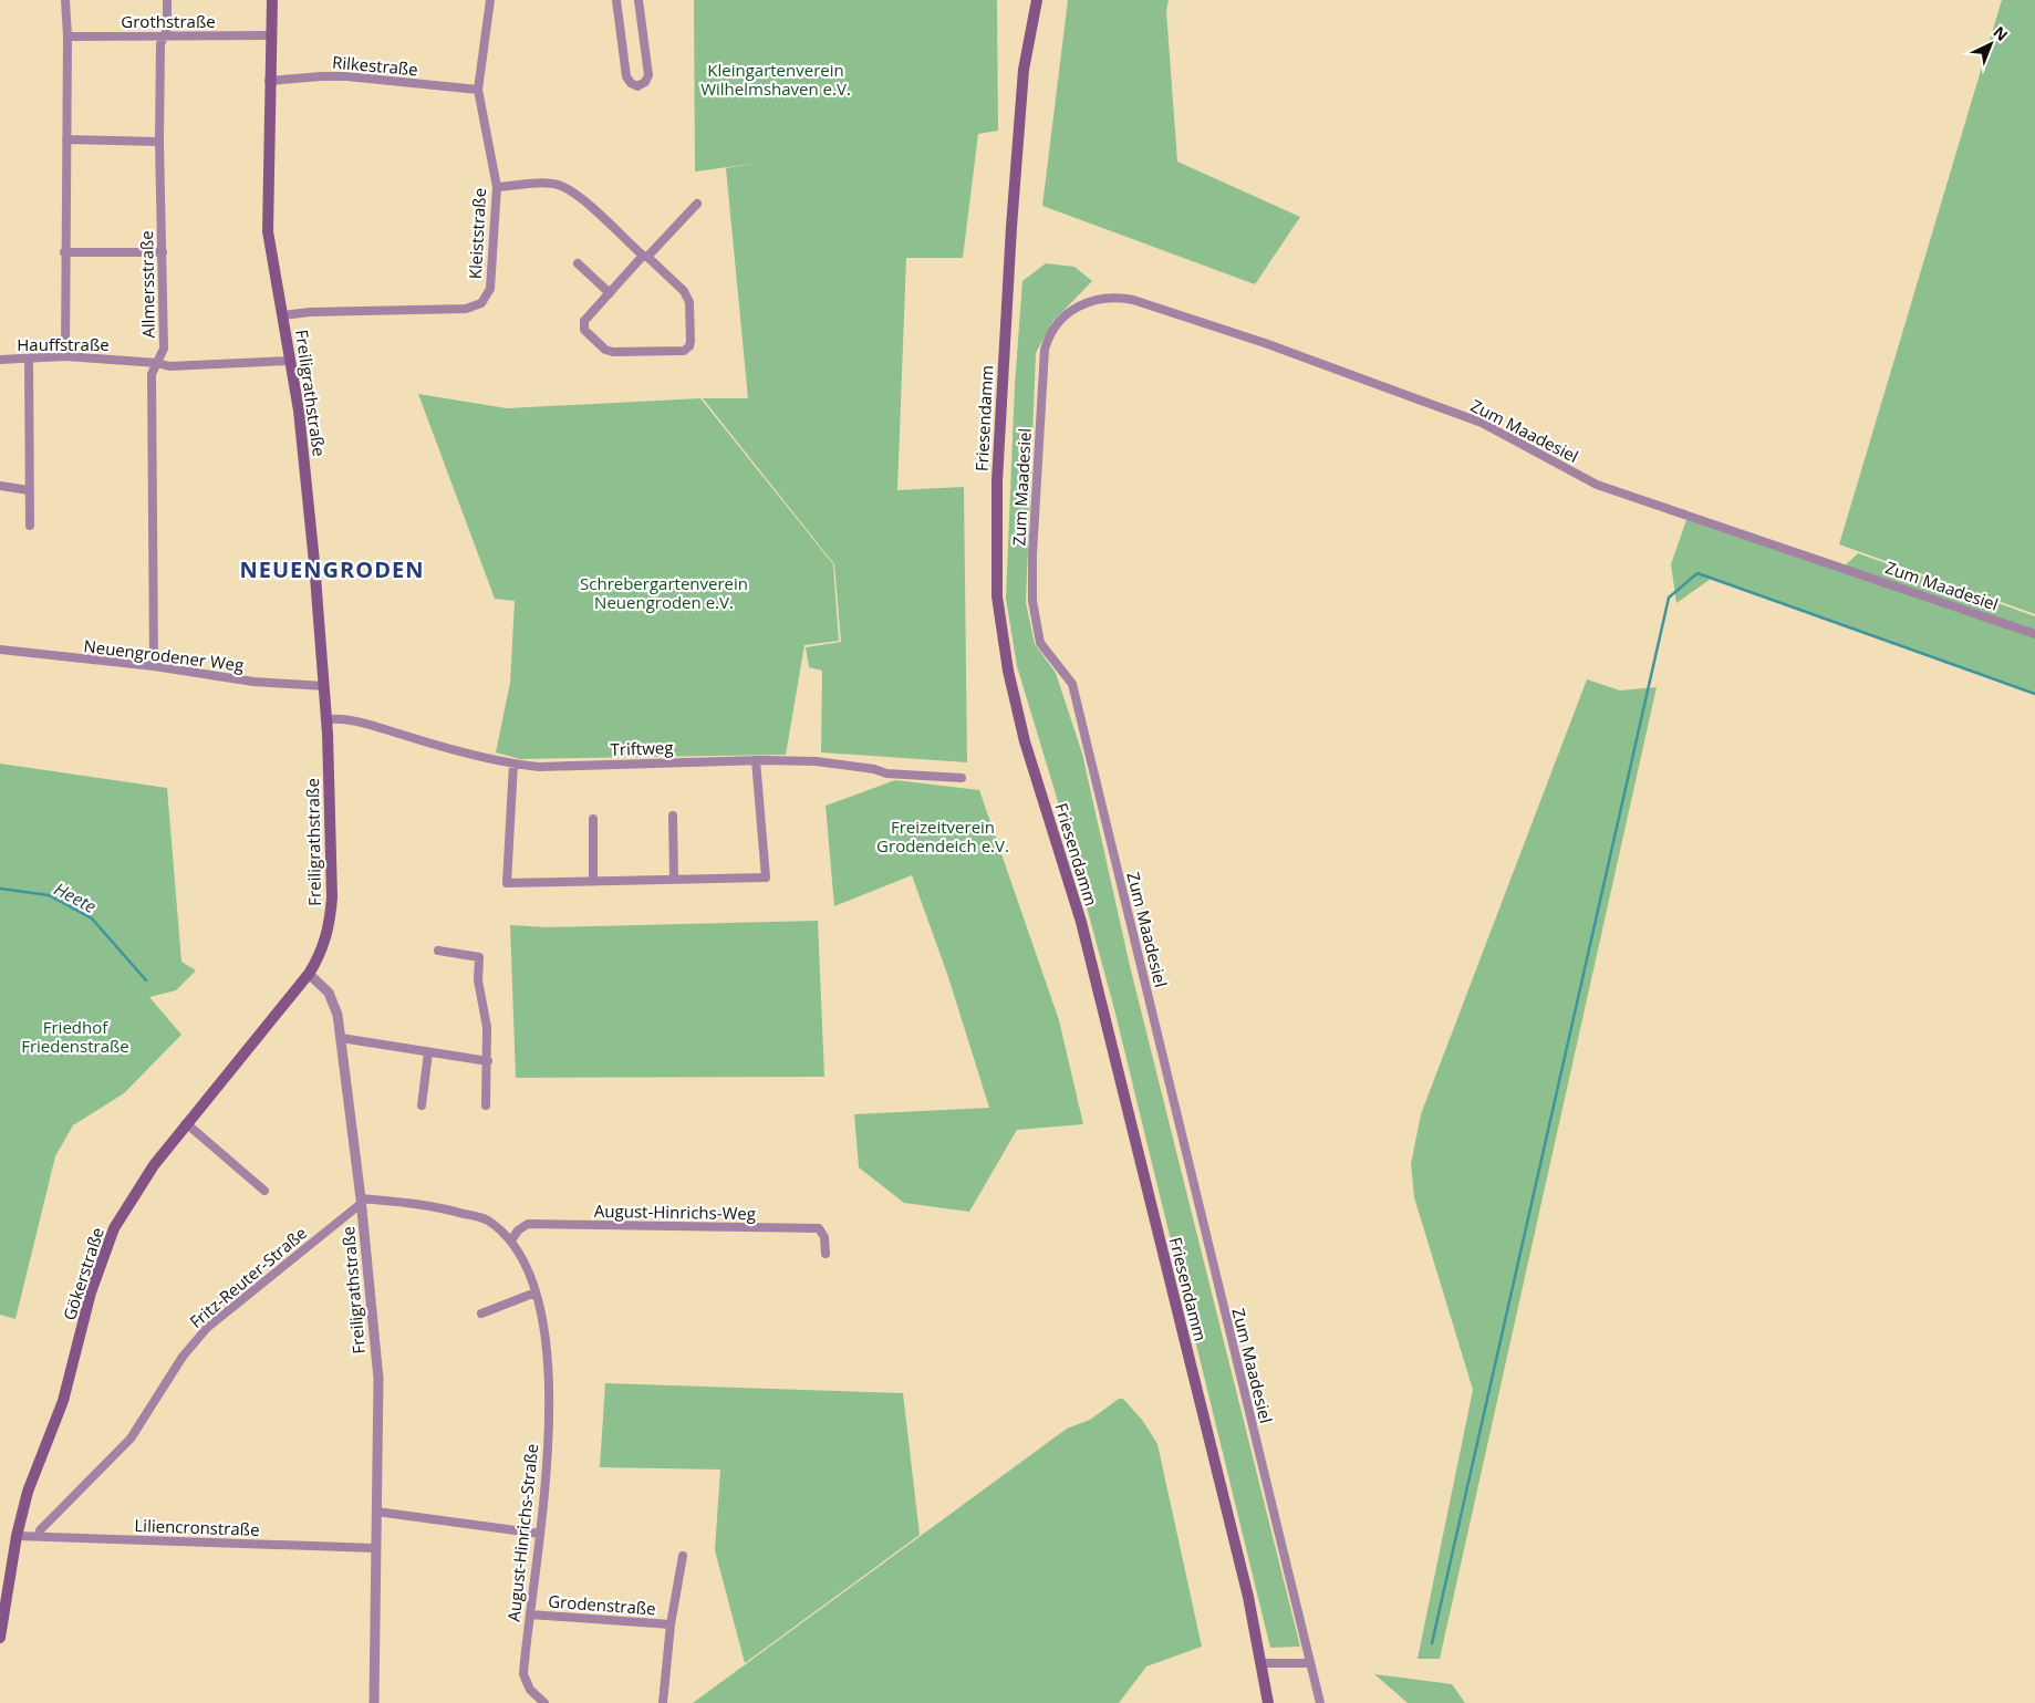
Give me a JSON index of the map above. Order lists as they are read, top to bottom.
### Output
{
  "streets": {
    "main road": ["Freiligrathstraße", "Friesendamm", "Gökerstraße"],
    "street": [
      "Grothstraße",
      "Rilkestraße",
      "Kleiststraße",
      "Allmersstraße",
      "Hauffstraße",
      "Zum Maadesiel",
      "Neuengrodener Weg",
      "Triftweg",
      "August-Hinrichs-Weg",
      "Fritz-Reuter-Straße",
      "Liliencronstraße",
      "August-Hinrichs-Straße",
      "Grodenstraße"
    ]
  },
  "crossings": [
    ["Grothstraße", "Allmersstraße"],
    ["Grothstraße", "Freiligrathstraße"],
    ["Rilkestraße", "Kleiststraße"],
    ["Rilkestraße", "Freiligrathstraße"],
    ["Kleiststraße", "Freiligrathstraße"],
    ["Allmersstraße", "Hauffstraße"],
    ["Allmersstraße", "Neuengrodener Weg"],
    ["Hauffstraße", "Freiligrathstraße"],
    ["Freiligrathstraße", "Neuengrodener Weg"],
    ["Freiligrathstraße", "Triftweg"],
    ["Freiligrathstraße", "Gökerstraße"],
    ["Freiligrathstraße", "Fritz-Reuter-Straße"],
    ["Freiligrathstraße", "Liliencronstraße"],
    ["Freiligrathstraße", "August-Hinrichs-Straße"],
    ["August-Hinrichs-Weg", "August-Hinrichs-Straße"],
    ["Gökerstraße", "Liliencronstraße"],
    ["Fritz-Reuter-Straße", "Liliencronstraße"],
    ["Fritz-Reuter-Straße", "August-Hinrichs-Straße"],
    ["August-Hinrichs-Straße", "Grodenstraße"]
  ],
  "districts": ["NEUENGRODEN"],
  "water": ["Heete"],
  "parks": [
    "Kleingartenverein Wilhelmshaven e.V.",
    "Schrebergartenverein Neuengroden e.V.",
    "Freizeitverein Grodendeich e.V.",
    "Friedhof Friedenstraße"
  ],
  "north": "top right"
}
